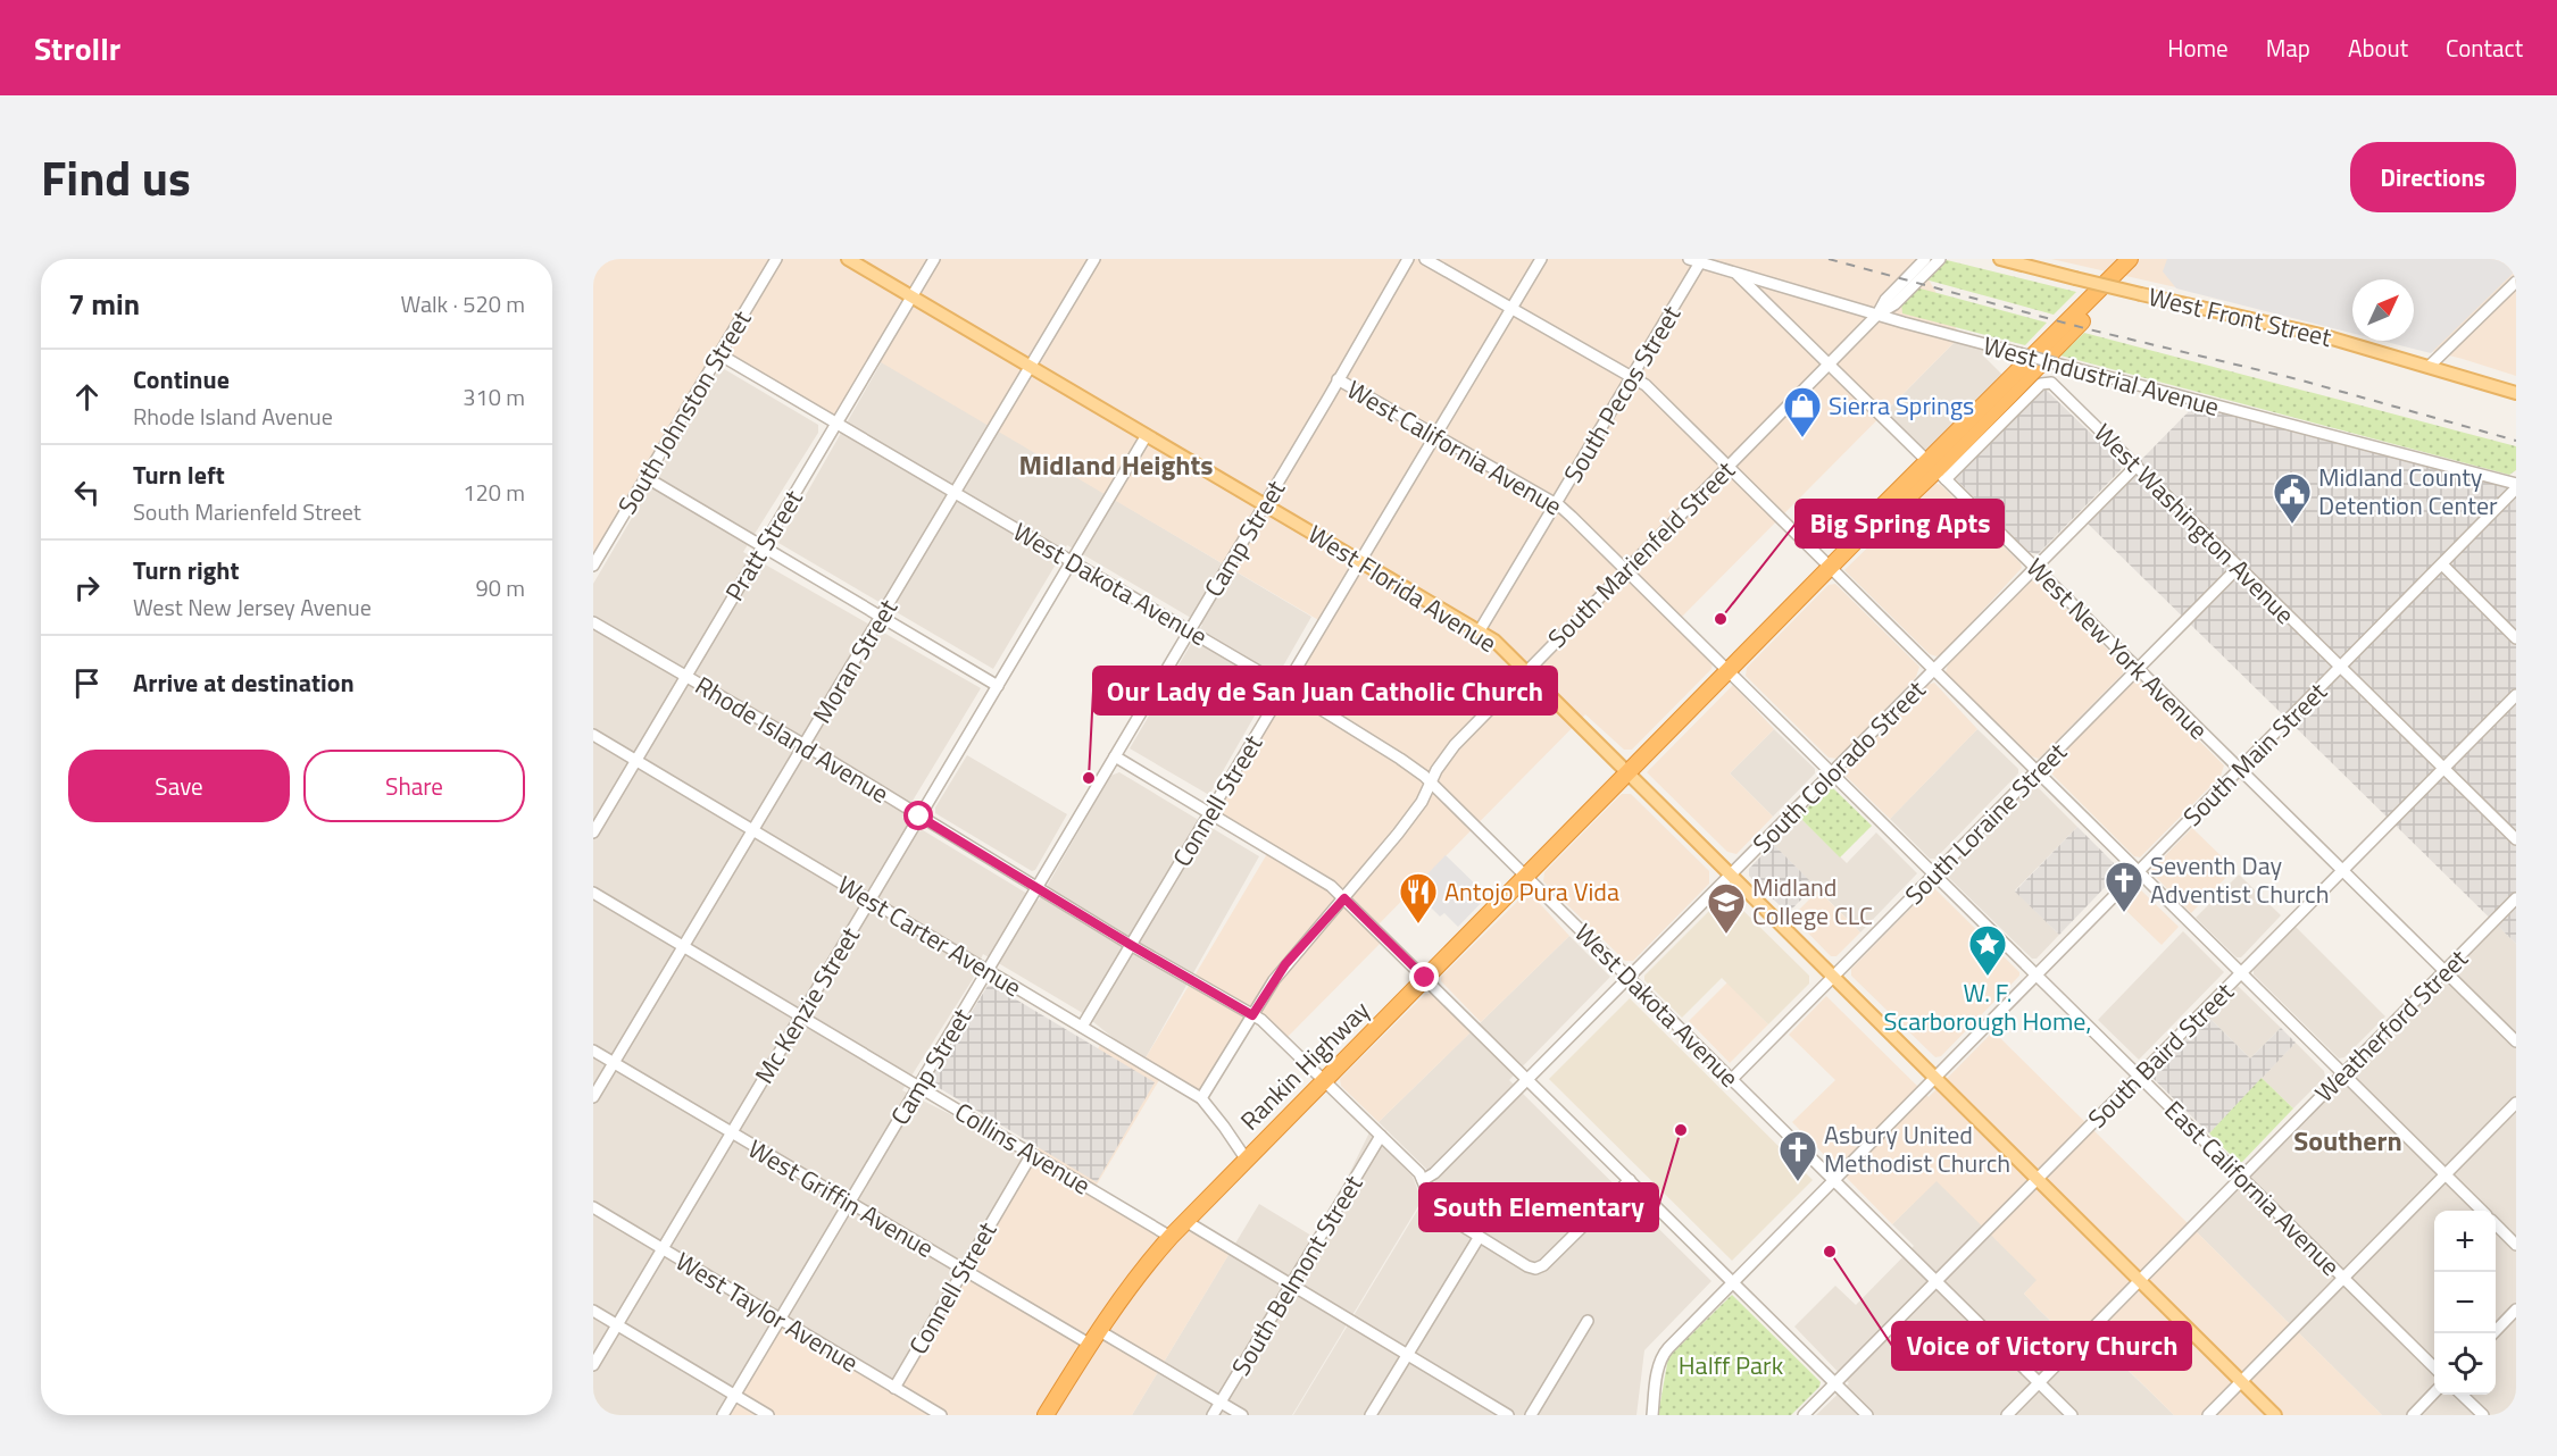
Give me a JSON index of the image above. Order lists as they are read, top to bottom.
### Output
{
  "streets": {
    "highway": ["Rankin Highway"],
    "main road": ["West Front Street", "West Florida Avenue"],
    "street": [
      "West Industrial Avenue",
      "South Pecos Street",
      "South Johnston Street",
      "West California Avenue",
      "West Washington Avenue",
      "Camp Street",
      "Pratt Street",
      "South Marienfeld Street",
      "West Dakota Avenue",
      "West New York Avenue",
      "Moran Street",
      "Rhode Island Avenue",
      "South Main Street",
      "South Colorado Street",
      "Connell Street",
      "South Loraine Street",
      "West Carter Avenue",
      "Mc Kenzie Street",
      "Weatherford Street",
      "South Baird Street",
      "Collins Avenue",
      "East California Avenue",
      "West Griffin Avenue",
      "South Belmont Street",
      "West Taylor Avenue"
    ]
  },
  "crossings": [
    ["West Industrial Avenue", "South Pecos Street"],
    ["West Industrial Avenue", "South Marienfeld Street"],
    ["West Industrial Avenue", "West New York Avenue"],
    ["West Industrial Avenue", "South Main Street"],
    ["South Pecos Street", "West California Avenue"],
    ["South Pecos Street", "West Florida Avenue"],
    ["South Johnston Street", "West Dakota Avenue"],
    ["West California Avenue", "Camp Street"],
    ["West California Avenue", "South Marienfeld Street"],
    ["West California Avenue", "South Main Street"],
    ["West California Avenue", "South Colorado Street"],
    ["West California Avenue", "Connell Street"],
    ["West California Avenue", "South Loraine Street"],
    ["West California Avenue", "Rankin Highway"],
    ["West California Avenue", "East California Avenue"],
    ["West Washington Avenue", "West New York Avenue"],
    ["West Washington Avenue", "South Main Street"],
    ["West Washington Avenue", "South Colorado Street"],
    ["West Washington Avenue", "South Loraine Street"],
    ["West Washington Avenue", "South Baird Street"],
    ["West Washington Avenue", "Rankin Highway"],
    ["Camp Street", "West Dakota Avenue"],
    ["Camp Street", "West Florida Avenue"],
    ["Camp Street", "Rhode Island Avenue"],
    ["Camp Street", "West Carter Avenue"],
    ["Camp Street", "Collins Avenue"],
    ["Camp Street", "West Griffin Avenue"],
    ["Camp Street", "West Taylor Avenue"],
    ["Pratt Street", "West Dakota Avenue"],
    ["Pratt Street", "West Florida Avenue"],
    ["Pratt Street", "Rhode Island Avenue"],
    ["Pratt Street", "West Carter Avenue"],
    ["South Marienfeld Street", "West Dakota Avenue"],
    ["South Marienfeld Street", "West Florida Avenue"],
    ["South Marienfeld Street", "West New York Avenue"],
    ["South Marienfeld Street", "Rhode Island Avenue"],
    ["South Marienfeld Street", "West Carter Avenue"],
    ["West Dakota Avenue", "Moran Street"],
    ["West Dakota Avenue", "South Main Street"],
    ["West Dakota Avenue", "South Colorado Street"],
    ["West Dakota Avenue", "Connell Street"],
    ["West Dakota Avenue", "South Loraine Street"],
    ["West Dakota Avenue", "Mc Kenzie Street"],
    ["West Dakota Avenue", "Weatherford Street"],
    ["West Dakota Avenue", "South Baird Street"],
    ["West Dakota Avenue", "Rankin Highway"],
    ["West Florida Avenue", "Moran Street"],
    ["West Florida Avenue", "South Main Street"],
    ["West Florida Avenue", "South Colorado Street"],
    ["West Florida Avenue", "Connell Street"],
    ["West Florida Avenue", "South Loraine Street"],
    ["West Florida Avenue", "Mc Kenzie Street"],
    ["West Florida Avenue", "Weatherford Street"],
    ["West Florida Avenue", "South Baird Street"],
    ["West Florida Avenue", "Rankin Highway"],
    ["West New York Avenue", "South Main Street"],
    ["West New York Avenue", "South Colorado Street"],
    ["West New York Avenue", "South Loraine Street"],
    ["West New York Avenue", "Weatherford Street"],
    ["West New York Avenue", "South Baird Street"],
    ["West New York Avenue", "Rankin Highway"],
    ["Moran Street", "Rhode Island Avenue"],
    ["Moran Street", "West Carter Avenue"],
    ["Moran Street", "Collins Avenue"],
    ["Moran Street", "West Griffin Avenue"],
    ["Rhode Island Avenue", "South Colorado Street"],
    ["Rhode Island Avenue", "Connell Street"],
    ["Rhode Island Avenue", "Mc Kenzie Street"],
    ["Rhode Island Avenue", "Rankin Highway"],
    ["Rhode Island Avenue", "South Belmont Street"],
    ["South Main Street", "East California Avenue"],
    ["Connell Street", "West Carter Avenue"],
    ["Connell Street", "Collins Avenue"],
    ["Connell Street", "West Griffin Avenue"],
    ["Connell Street", "West Taylor Avenue"],
    ["West Carter Avenue", "Mc Kenzie Street"],
    ["West Carter Avenue", "Rankin Highway"],
    ["Mc Kenzie Street", "Collins Avenue"],
    ["Mc Kenzie Street", "West Griffin Avenue"],
    ["Mc Kenzie Street", "West Taylor Avenue"],
    ["Weatherford Street", "East California Avenue"],
    ["South Baird Street", "East California Avenue"],
    ["Rankin Highway", "Collins Avenue"],
    ["Rankin Highway", "West Griffin Avenue"],
    ["West Griffin Avenue", "South Belmont Street"]
  ],
  "districts": ["Midland Heights", "Southern"],
  "parks": ["Halff Park"],
  "places": {
    "shop": ["Sierra Springs"],
    "public building": ["Midland County Detention Center"],
    "other": [
      "Big Spring Apts",
      "Our Lady de San Juan Catholic Church",
      "South Elementary",
      "Voice of Victory Church"
    ],
    "church": ["Seventh Day Adventist Church", "Asbury United Methodist Church"],
    "restaurant": ["Antojo Pura Vida"],
    "school or university": ["Midland College CLC"],
    "place": ["W. F. Scarborough Home,"]
  },
  "north": "top right",
  "page": {
    "header": "Strollr",
    "nav": [
      "Home",
      "Map",
      "About",
      "Contact"
    ],
    "title": "Find us",
    "buttons": [
      "Directions",
      ["Save", "Share"]
    ],
    "heading": ["7 min", "Walk · 520 m"],
    "list": [
      ["Continue", "Rhode Island Avenue", "310 m"],
      ["Turn left", "South Marienfeld Street", "120 m"],
      ["Turn right", "West New Jersey Avenue", "90 m"],
      "Arrive at destination"
    ],
    "map_buttons": ["+", "−"]
  }
}
